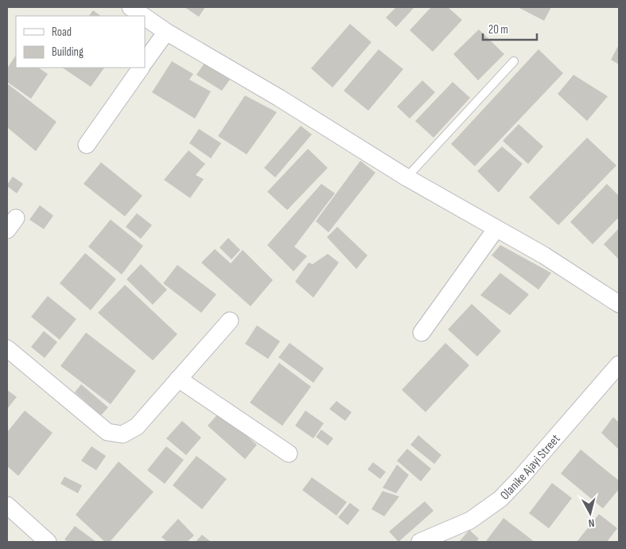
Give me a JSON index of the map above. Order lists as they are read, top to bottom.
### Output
{
  "streets": {
    "street": ["Olanike Ajayi Street"]
  },
  "legend": ["Road", "Building"],
  "scale_bar": "20 m",
  "north": "bottom"
}
